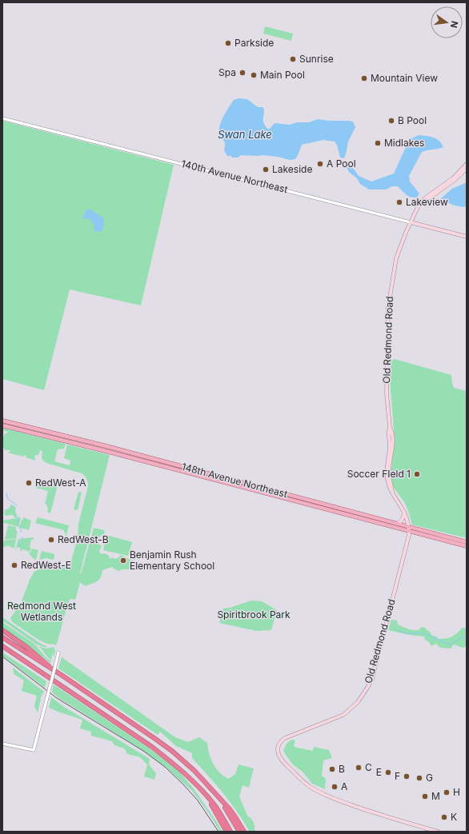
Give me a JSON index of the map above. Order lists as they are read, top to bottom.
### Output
{
  "streets": {
    "main road": ["140th Avenue Northeast", "Old Redmond Road", "148th Avenue Northeast"]
  },
  "crossings": [
    ["140th Avenue Northeast", "Old Redmond Road"],
    ["Old Redmond Road", "148th Avenue Northeast"]
  ],
  "water": ["Swan Lake"],
  "parks": ["Redmond West Wetlands", "Spiritbrook Park"],
  "places": [
    "Parkside",
    "Sunrise",
    "Spa",
    "Main Pool",
    "Mountain View",
    "B Pool",
    "Midlakes",
    "A Pool",
    "Lakeside",
    "Lakeview",
    "Soccer FIeld 1",
    "RedWest-A",
    "RedWest-B",
    "Benjamin Rush Elementary School",
    "RedWest-E",
    "C",
    "B",
    "E",
    "F",
    "G",
    "A",
    "H",
    "M",
    "K"
  ],
  "north": "right"
}
